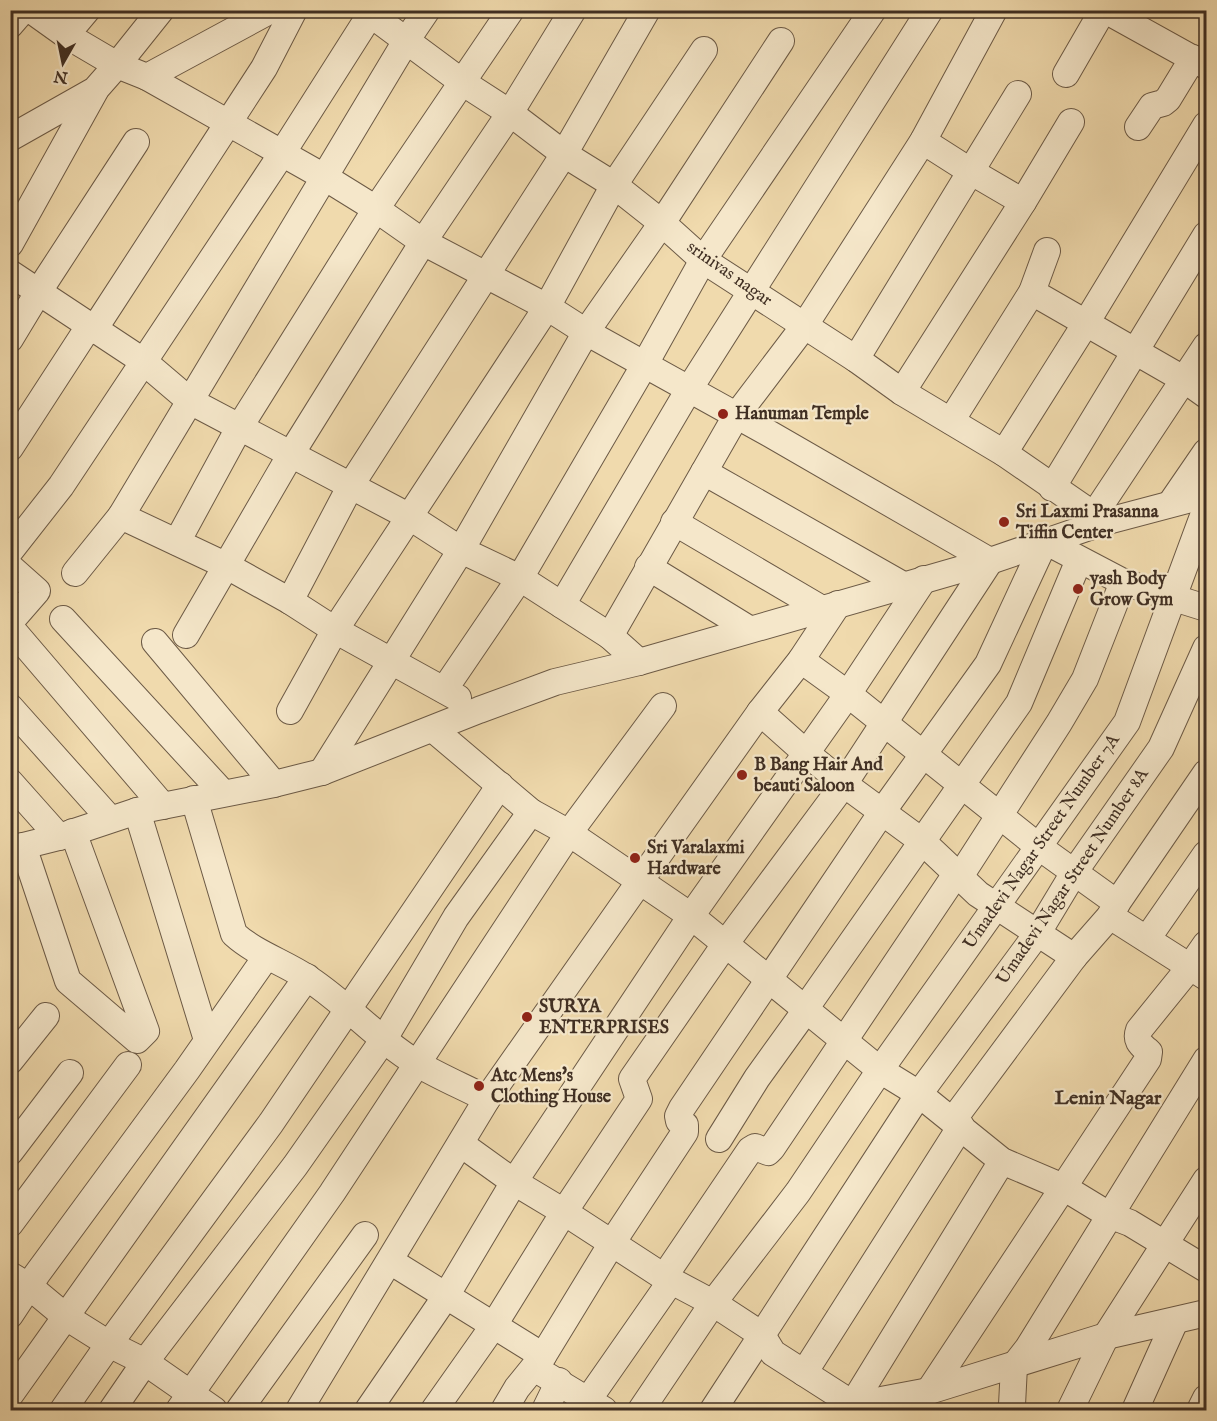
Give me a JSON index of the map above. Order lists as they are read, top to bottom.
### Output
{
  "streets": {
    "street": ["srinivas nagar", "Umadevi Nagar Street Number 7A", "Umadevi Nagar Street Number 8A"]
  },
  "districts": ["Lenin Nagar"],
  "places": [
    "Hanuman Temple",
    "Sri Laxmi Prasanna Tiffin Center",
    "yash Body Grow Gym",
    "B Bang Hair And beauti Saloon",
    "Sri Varalaxmi Hardware",
    "SURYA ENTERPRISES",
    "Atc Mens's Clothing House"
  ],
  "north": "bottom"
}
